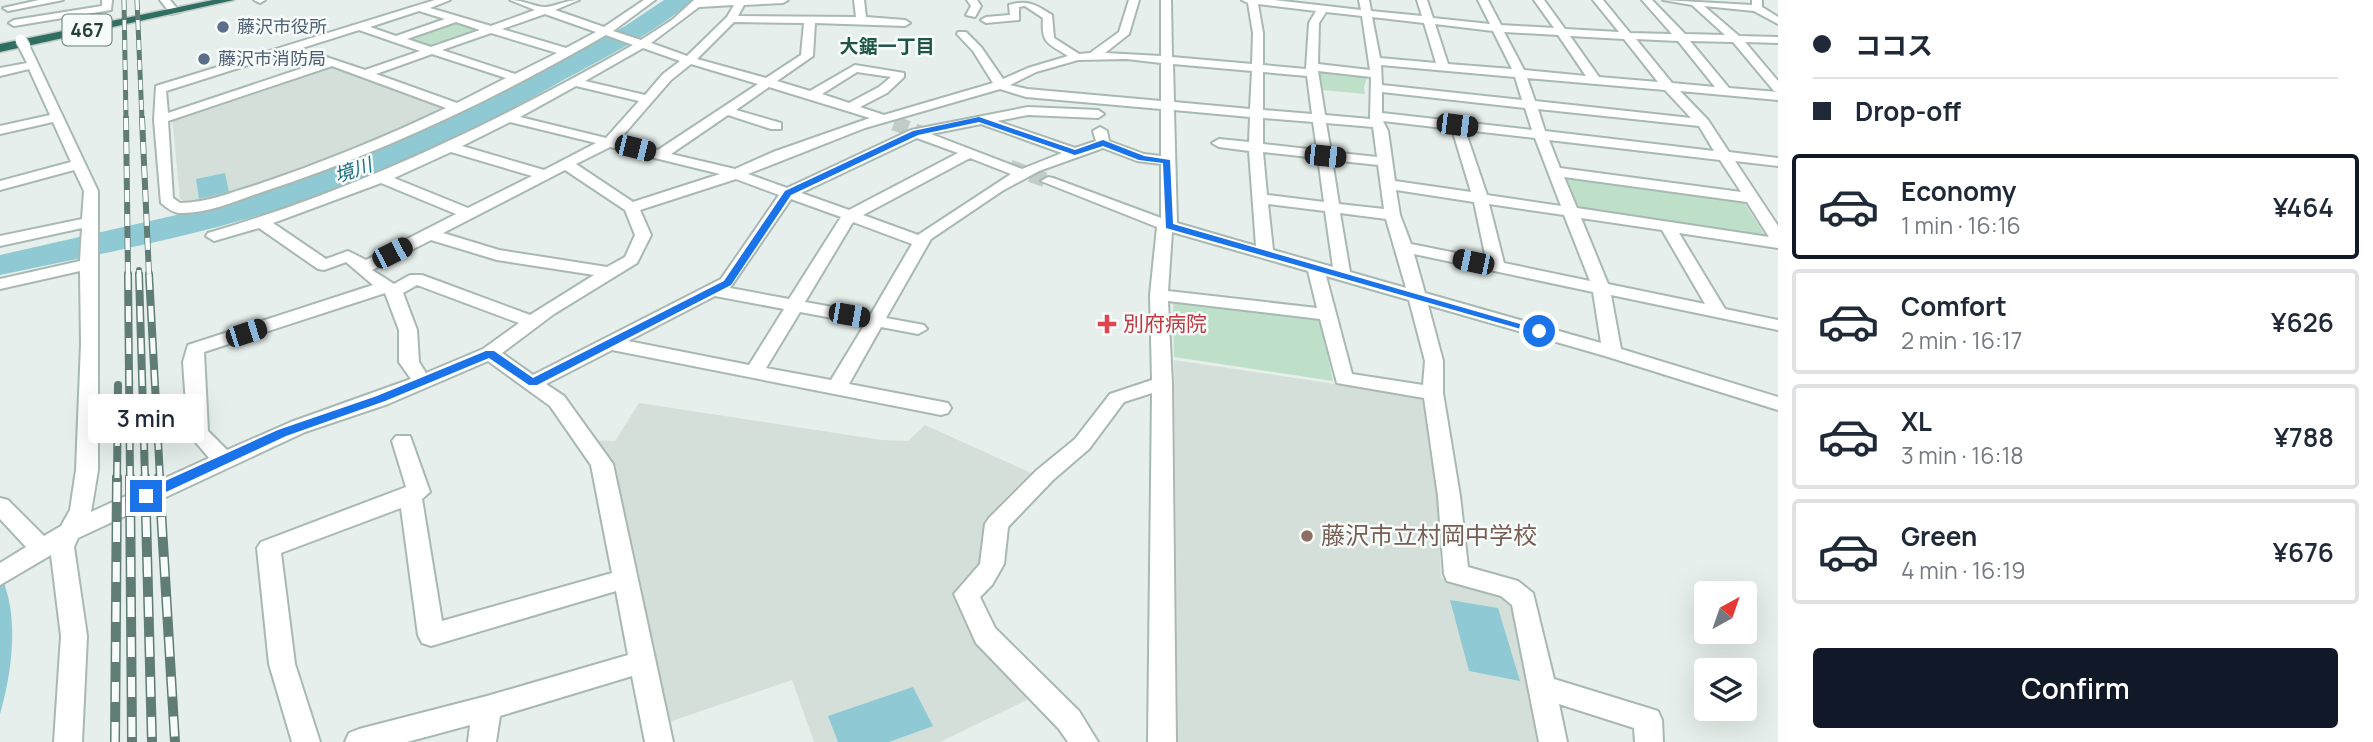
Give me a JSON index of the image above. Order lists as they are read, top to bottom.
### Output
{
  "streets": {
    "highway": ["467"]
  },
  "districts": ["大鋸一丁目"],
  "water": ["境川"],
  "places": {
    "other": ["藤沢市役所", "藤沢市消防局", "藤沢市立村岡中学校"],
    "health": ["別府病院"]
  },
  "north": "top right",
  "page": {
    "banner": ["ココス", "Drop-off"],
    "list": [
      {
        "name": "Economy",
        "note": "1 min · 16:16",
        "value": "¥464"
      },
      {
        "name": "Comfort",
        "note": "2 min · 16:17",
        "value": "¥626"
      },
      {
        "name": "XL",
        "note": "3 min · 16:18",
        "value": "¥788"
      },
      {
        "name": "Green",
        "note": "4 min · 16:19",
        "value": "¥676"
      }
    ],
    "bubble": "3 min",
    "buttons": "Confirm"
  }
}
